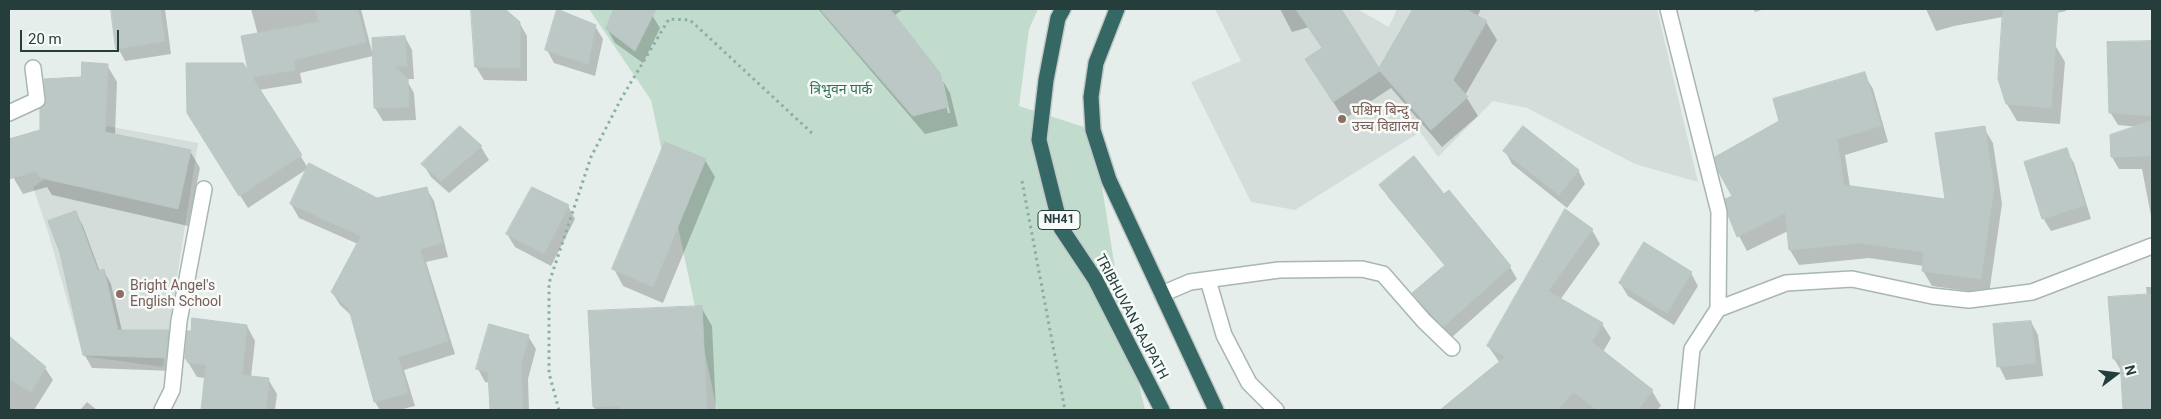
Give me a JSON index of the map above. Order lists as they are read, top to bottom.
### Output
{
  "streets": {
    "highway": ["NH41", "TRIBHUVAN RAJPATH"]
  },
  "parks": ["त्रिभुवन पार्क"],
  "places": ["पश्चिम बिन्दु उच्च विद्यालय", "Bright Angel's English School"],
  "scale_bar": "20 m",
  "north": "right"
}
